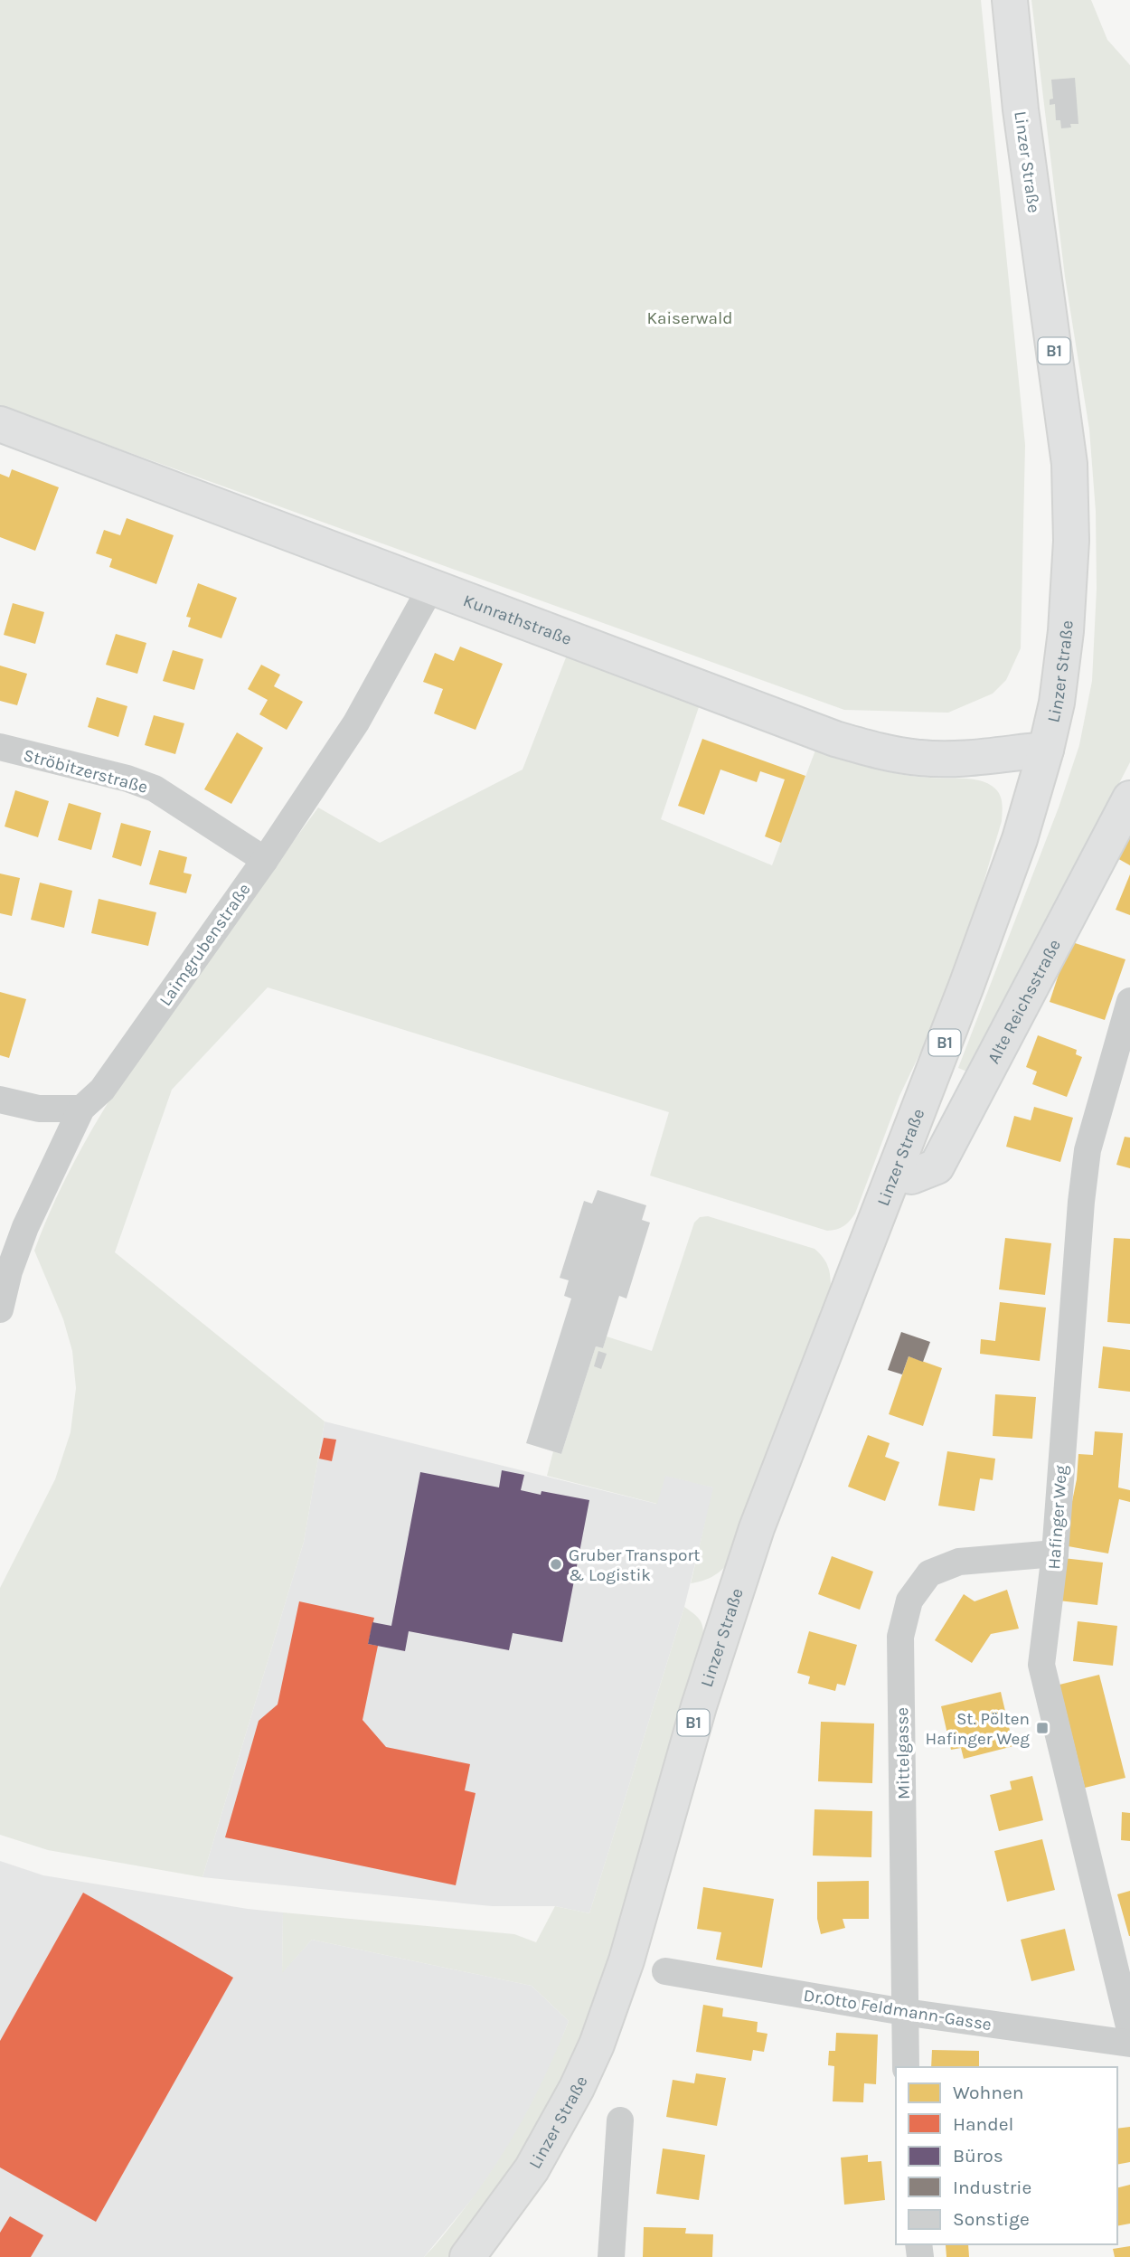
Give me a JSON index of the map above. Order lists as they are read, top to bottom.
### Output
{
  "streets": {
    "main road": [
      "Linzer Straße",
      "B1",
      "Kunrathstraße",
      "Alte Reichsstraße"
    ],
    "street": [
      "Ströbitzerstraße",
      "Laimgrubenstraße",
      "Hafinger Weg",
      "Mittelgasse",
      "Dr.Otto Feldmann-Gasse"
    ]
  },
  "crossings": [
    ["Linzer Straße", "Kunrathstraße"],
    ["Linzer Straße", "Alte Reichsstraße"],
    ["Kunrathstraße", "Laimgrubenstraße"],
    ["Ströbitzerstraße", "Laimgrubenstraße"],
    ["Hafinger Weg", "Mittelgasse"],
    ["Mittelgasse", "Dr.Otto Feldmann-Gasse"]
  ],
  "parks": ["Kaiserwald"],
  "places": {
    "other": ["Gruber Transport & Logistik"],
    "transit": ["St. Pölten Hafinger Weg"]
  },
  "legend": [
    "Wohnen",
    "Handel",
    "Büros",
    "Industrie",
    "Sonstige"
  ]
}
